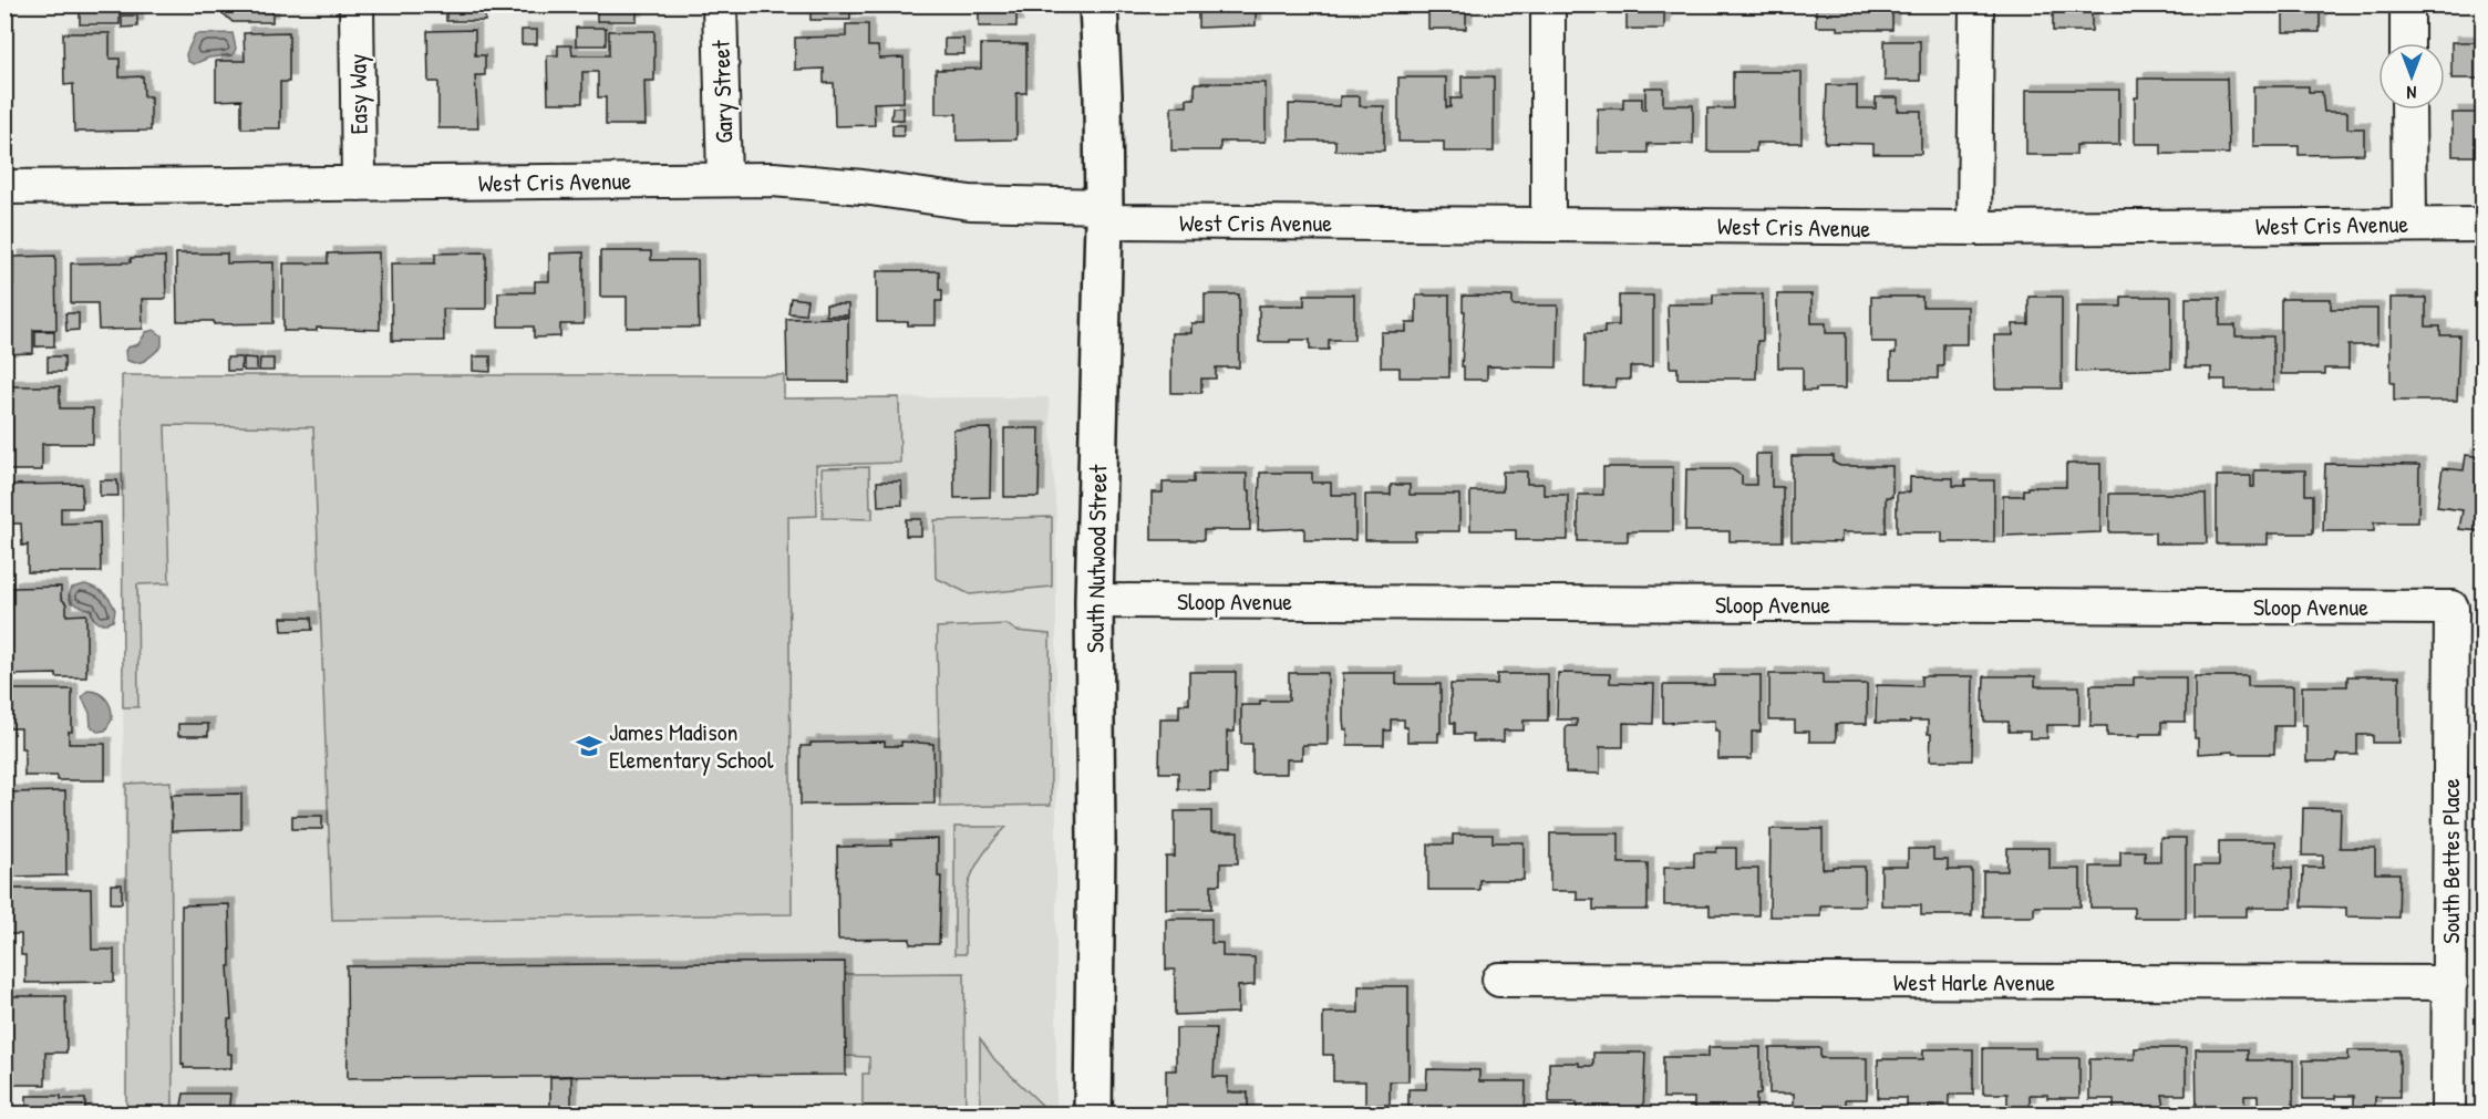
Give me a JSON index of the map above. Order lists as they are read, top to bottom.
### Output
{
  "streets": {
    "street": [
      "Gary Street",
      "Easy Way",
      "West Cris Avenue",
      "South Nutwood Street",
      "Sloop Avenue",
      "South Bettes Place",
      "West Harle Avenue"
    ]
  },
  "crossings": [
    ["Gary Street", "West Cris Avenue"],
    ["Easy Way", "West Cris Avenue"],
    ["West Cris Avenue", "South Nutwood Street"],
    ["South Nutwood Street", "Sloop Avenue"],
    ["Sloop Avenue", "South Bettes Place"],
    ["South Bettes Place", "West Harle Avenue"]
  ],
  "places": {
    "school or university": ["James Madison Elementary School"]
  },
  "north": "bottom"
}
